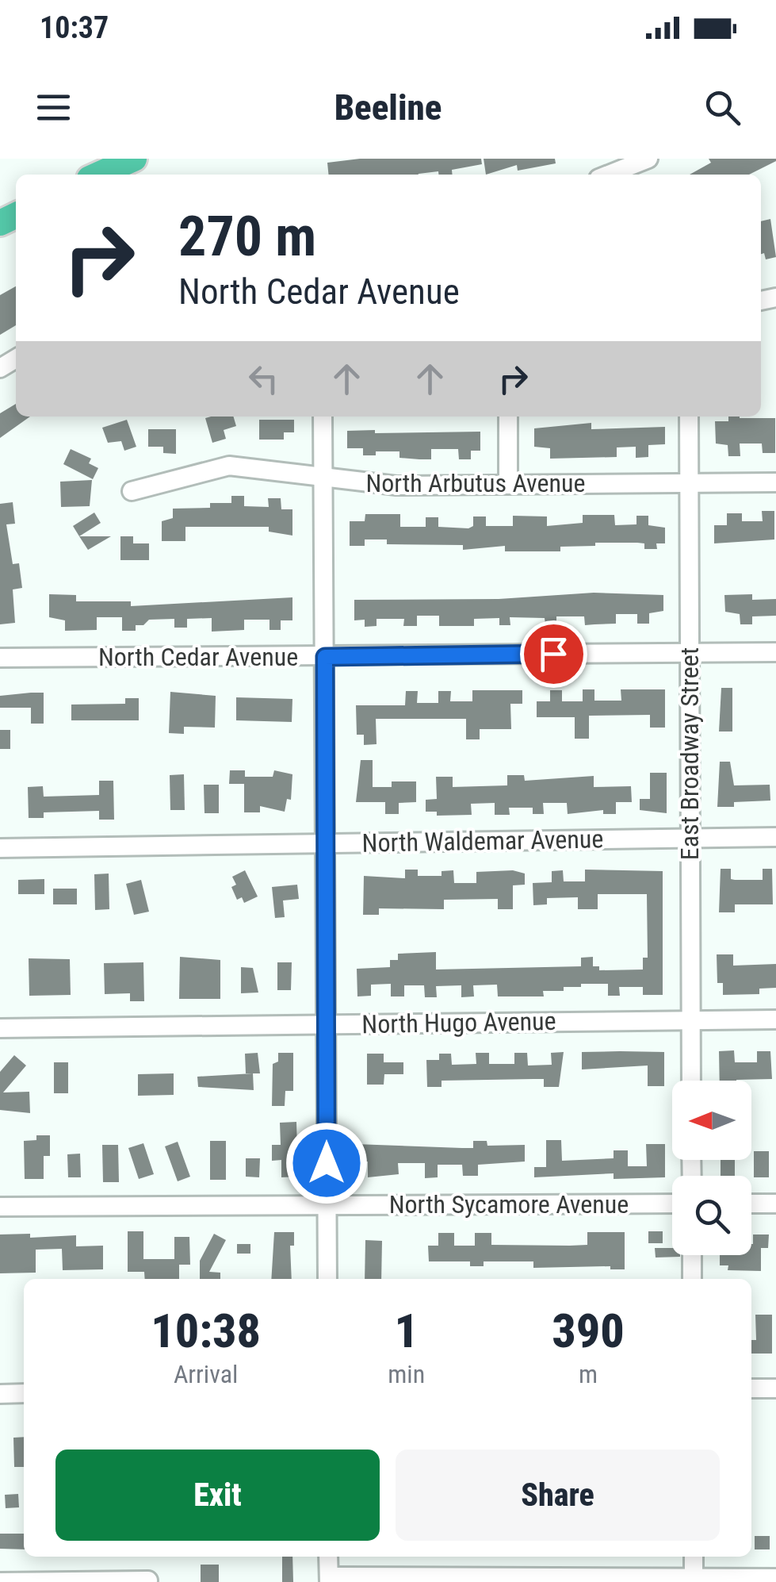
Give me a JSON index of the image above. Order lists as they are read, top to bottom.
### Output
{
  "streets": {
    "street": [
      "North Arbutus Avenue",
      "North Cedar Avenue",
      "East Broadway Street",
      "North Waldemar Avenue",
      "North Hugo Avenue",
      "North Sycamore Avenue"
    ]
  },
  "crossings": [
    ["North Arbutus Avenue", "East Broadway Street"],
    ["North Cedar Avenue", "East Broadway Street"],
    ["East Broadway Street", "North Waldemar Avenue"],
    ["East Broadway Street", "North Hugo Avenue"]
  ],
  "north": "left",
  "page": {
    "status": "10:37",
    "header": "Beeline",
    "turn": ["270 m", "North Cedar Avenue"],
    "eta": [
      "10:38",
      "Arrival",
      "1",
      "min",
      "390",
      "m"
    ],
    "buttons": ["Exit", "Share"]
  }
}
